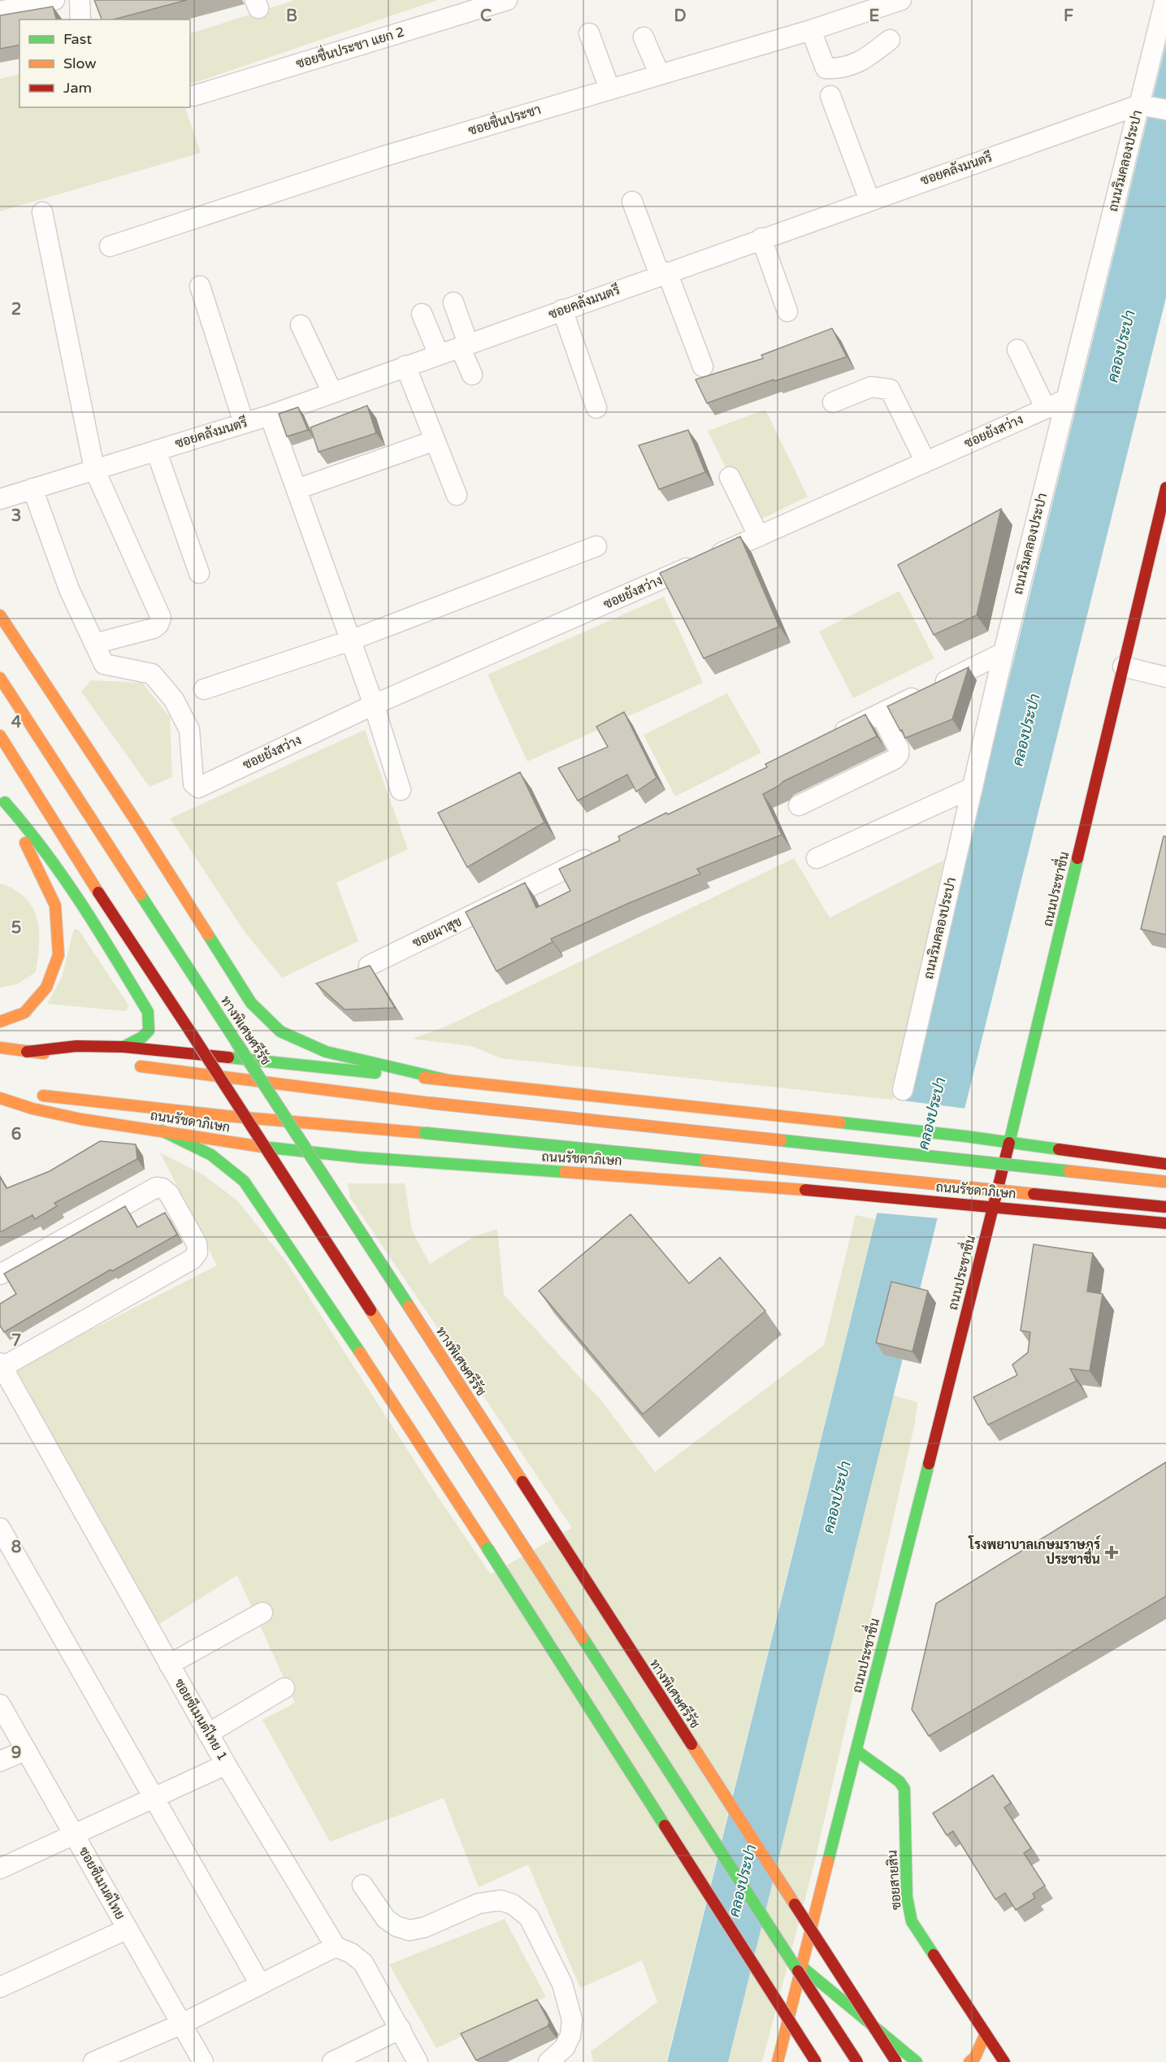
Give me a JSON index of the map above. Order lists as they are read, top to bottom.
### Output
{
  "streets": {
    "main road": [
      "ถนนประชาชื่น",
      "ทางพิเศษศรีรัช",
      "ถนนรัชดาภิเษก",
      "ซอยสายสิน"
    ],
    "street": [
      "ซอยชื่นประชา แยก 2",
      "ซอยชื่นประชา",
      "ถนนริมคลองประปา",
      "ซอยคลังมนตรี",
      "ซอยยังสว่าง",
      "ซอยผาสุข",
      "ซอยซีเมนต์ไทย 1",
      "ซอยซีเมนต์ไทย"
    ]
  },
  "crossings": [
    ["ถนนริมคลองประปา", "ซอยคลังมนตรี"],
    ["ถนนริมคลองประปา", "ซอยยังสว่าง"],
    ["ถนนประชาชื่น", "ถนนรัชดาภิเษก"],
    ["ถนนประชาชื่น", "ซอยสายสิน"]
  ],
  "water": ["คลองประปา"],
  "places": {
    "health": ["โรงพยาบาลเกษมราษฎร์ ประชาชื่น"]
  },
  "legend": ["Fast", "Slow", "Jam"],
  "grid": {
    "columns": [
      "B",
      "C",
      "D",
      "E",
      "F"
    ],
    "rows": [
      "2",
      "3",
      "4",
      "5",
      "6",
      "7",
      "8",
      "9"
    ]
  }
}
